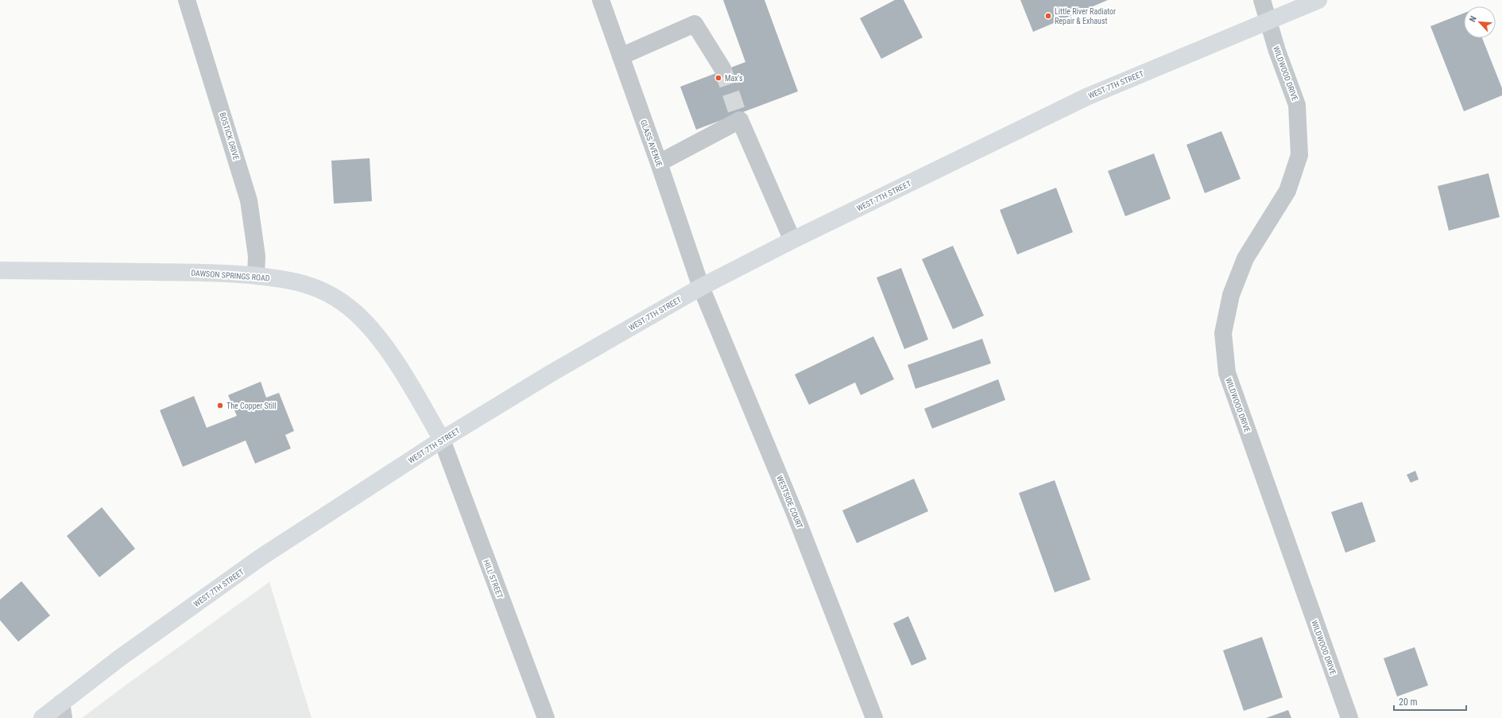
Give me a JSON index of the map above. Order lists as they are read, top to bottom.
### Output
{
  "streets": {
    "main road": ["WEST 7TH STREET", "DAWSON SPRINGS ROAD"],
    "street": [
      "WILDWOOD DRIVE",
      "BOSTICK DRIVE",
      "GLASS AVENUE",
      "WESTSIDE COURT",
      "HILL STREET"
    ]
  },
  "crossings": [
    ["WILDWOOD DRIVE", "WEST 7TH STREET"],
    ["WEST 7TH STREET", "GLASS AVENUE"],
    ["WEST 7TH STREET", "DAWSON SPRINGS ROAD"],
    ["WEST 7TH STREET", "WESTSIDE COURT"],
    ["WEST 7TH STREET", "HILL STREET"],
    ["BOSTICK DRIVE", "DAWSON SPRINGS ROAD"],
    ["GLASS AVENUE", "WESTSIDE COURT"],
    ["DAWSON SPRINGS ROAD", "HILL STREET"]
  ],
  "places": ["Little River Radiator Repair & Exhaust", "Max's", "The Copper Still"],
  "scale_bar": "20 m",
  "north": "top left"
}
